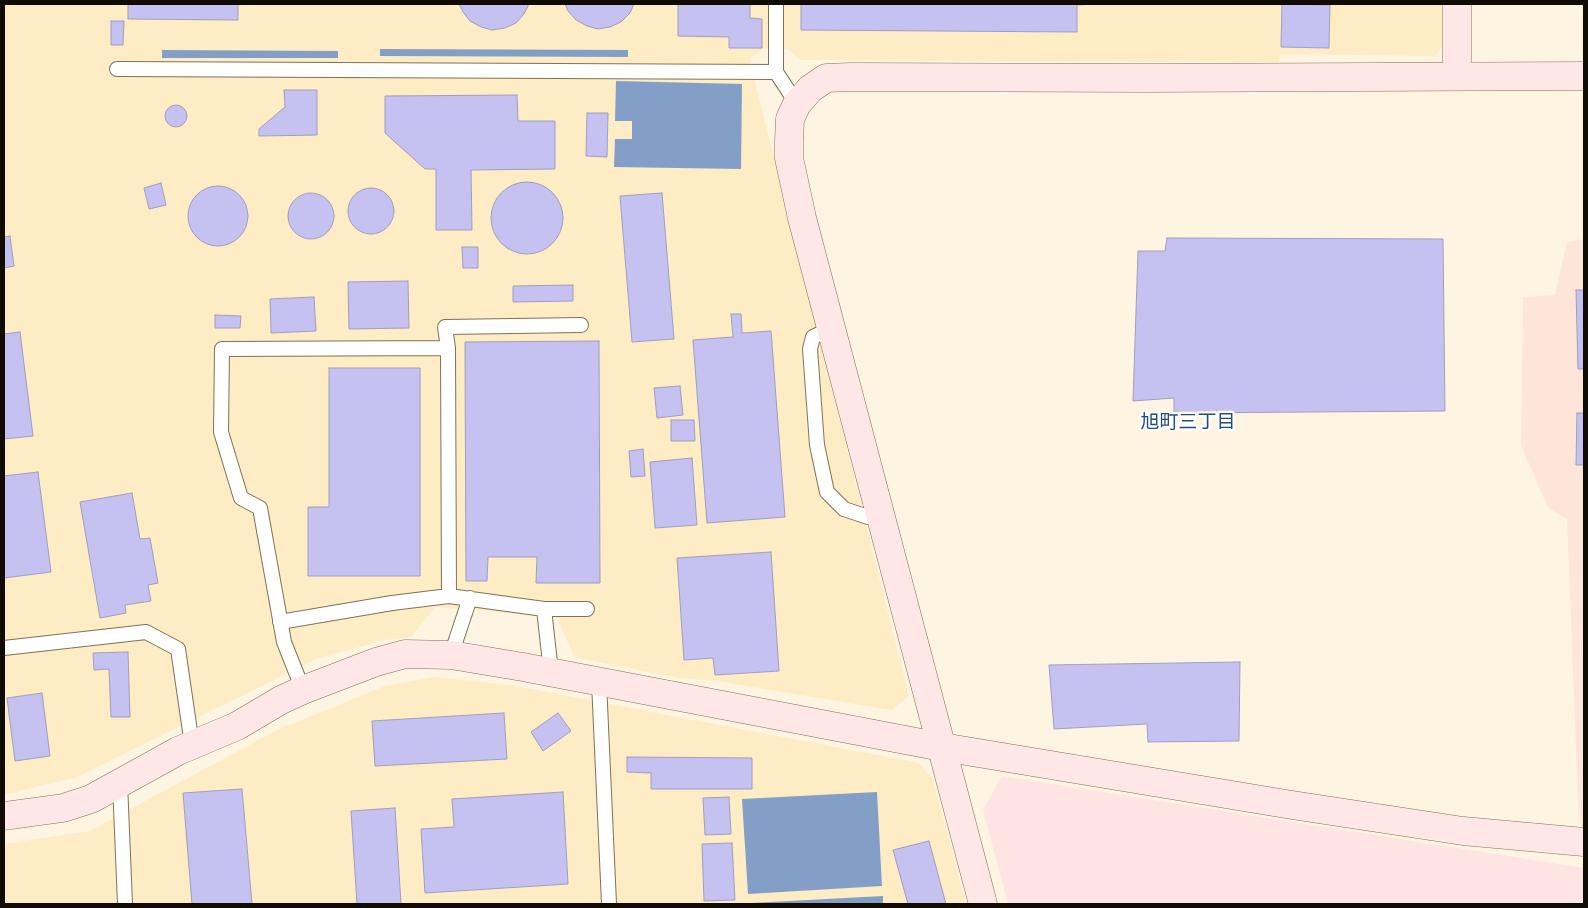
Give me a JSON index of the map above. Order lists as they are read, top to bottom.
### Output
{
  "districts": ["旭町三丁目"]
}
